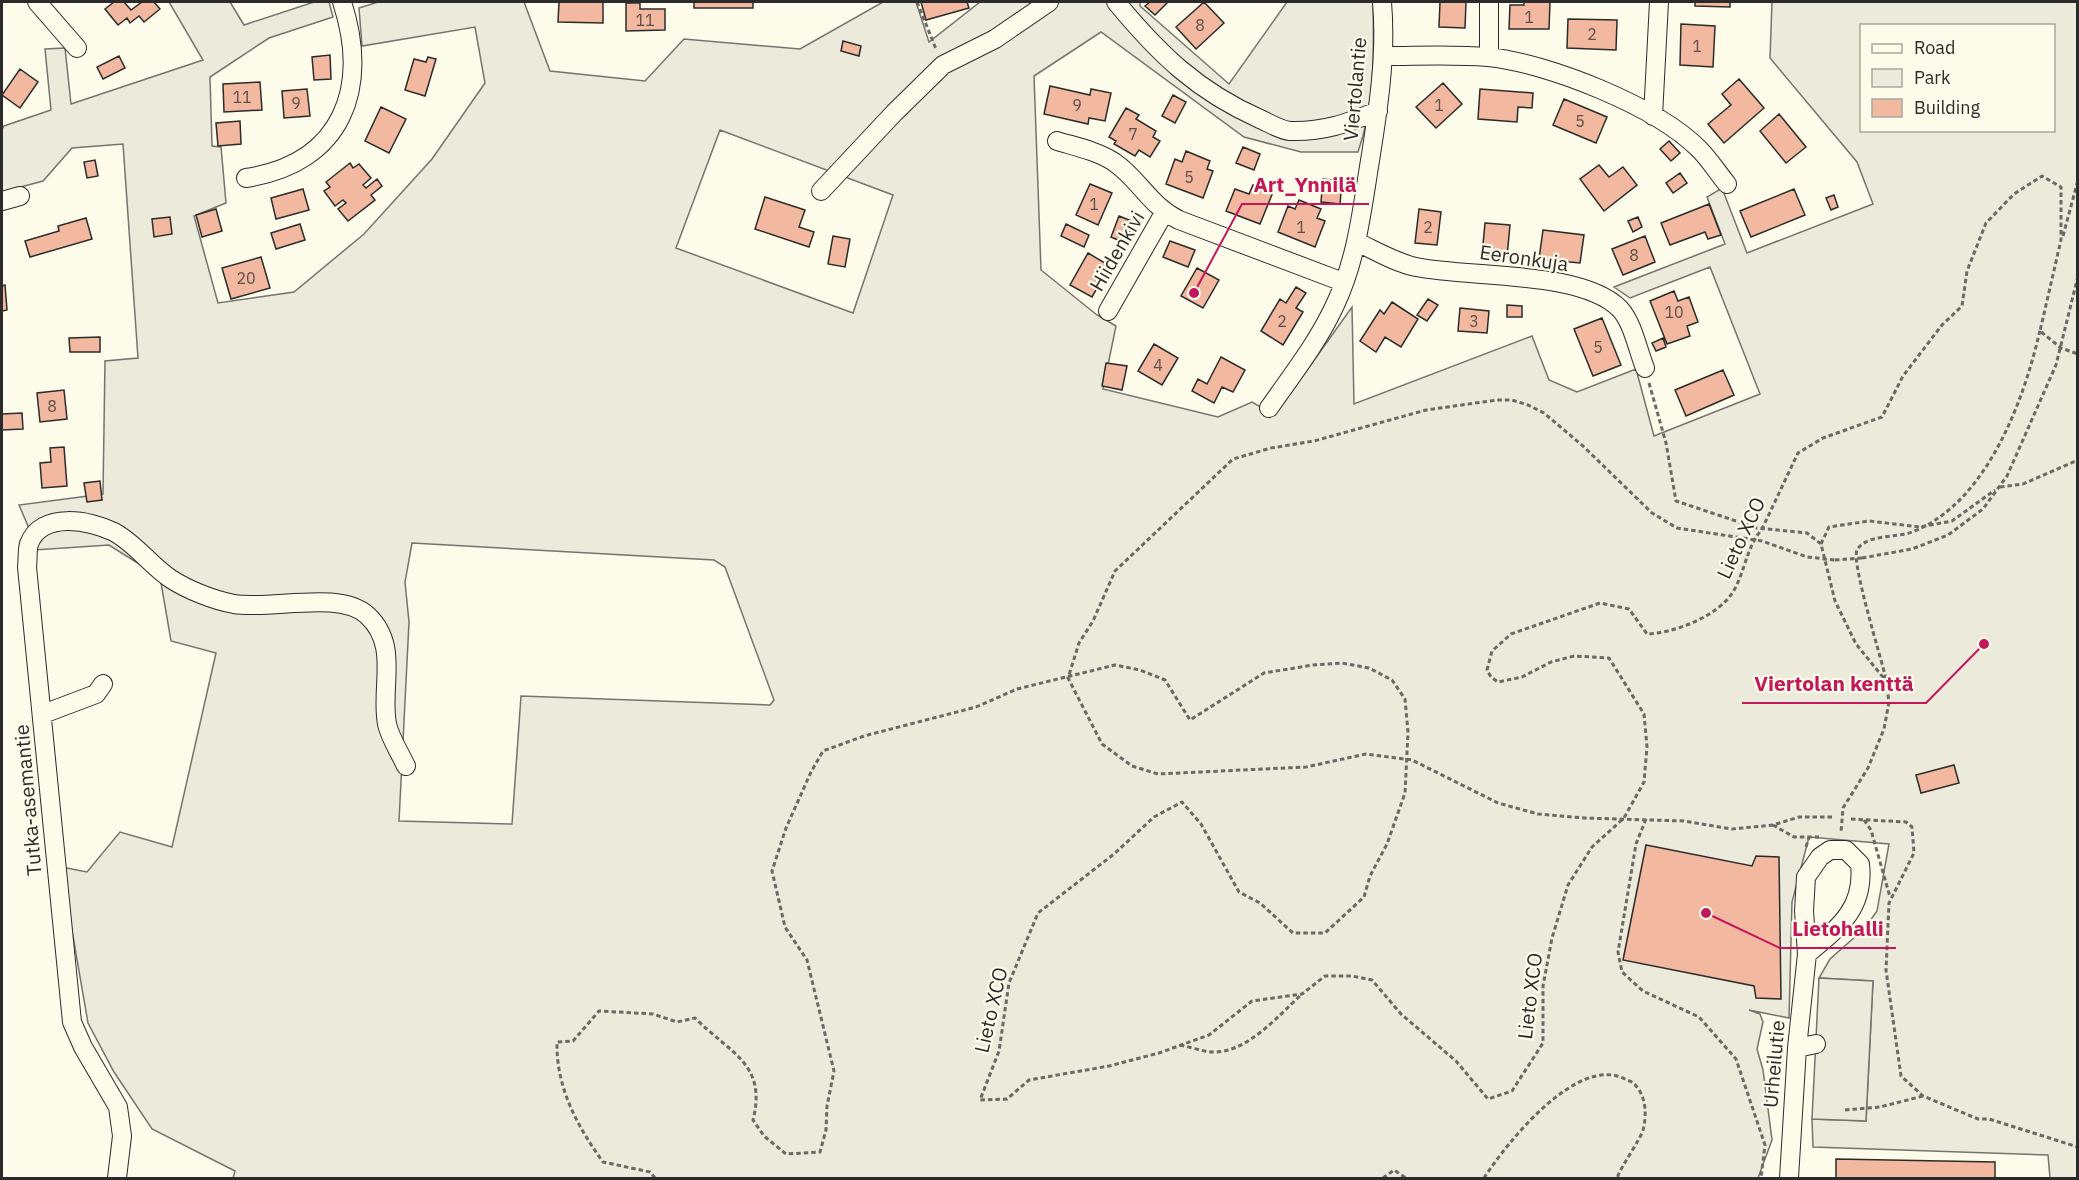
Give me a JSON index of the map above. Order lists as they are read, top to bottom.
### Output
{
  "streets": {
    "street": [
      "Viertolantie",
      "Hiidenkivi",
      "Eeronkuja",
      "Tutka-asemantie",
      "Urheilutie"
    ],
    "path": ["Lieto XCO"]
  },
  "crossings": [
    ["Viertolantie", "Eeronkuja"]
  ],
  "places": ["Art_Ynnilä", "Viertolan kenttä", "Lietohalli"],
  "house_numbers": [
    "1",
    "11",
    "8",
    "2",
    "1",
    "11",
    "9",
    "9",
    "1",
    "5",
    "7",
    "5",
    "1",
    "1",
    "2",
    "8",
    "20",
    "10",
    "2",
    "3",
    "5",
    "4",
    "8"
  ],
  "legend": ["Road", "Park", "Building"]
}
